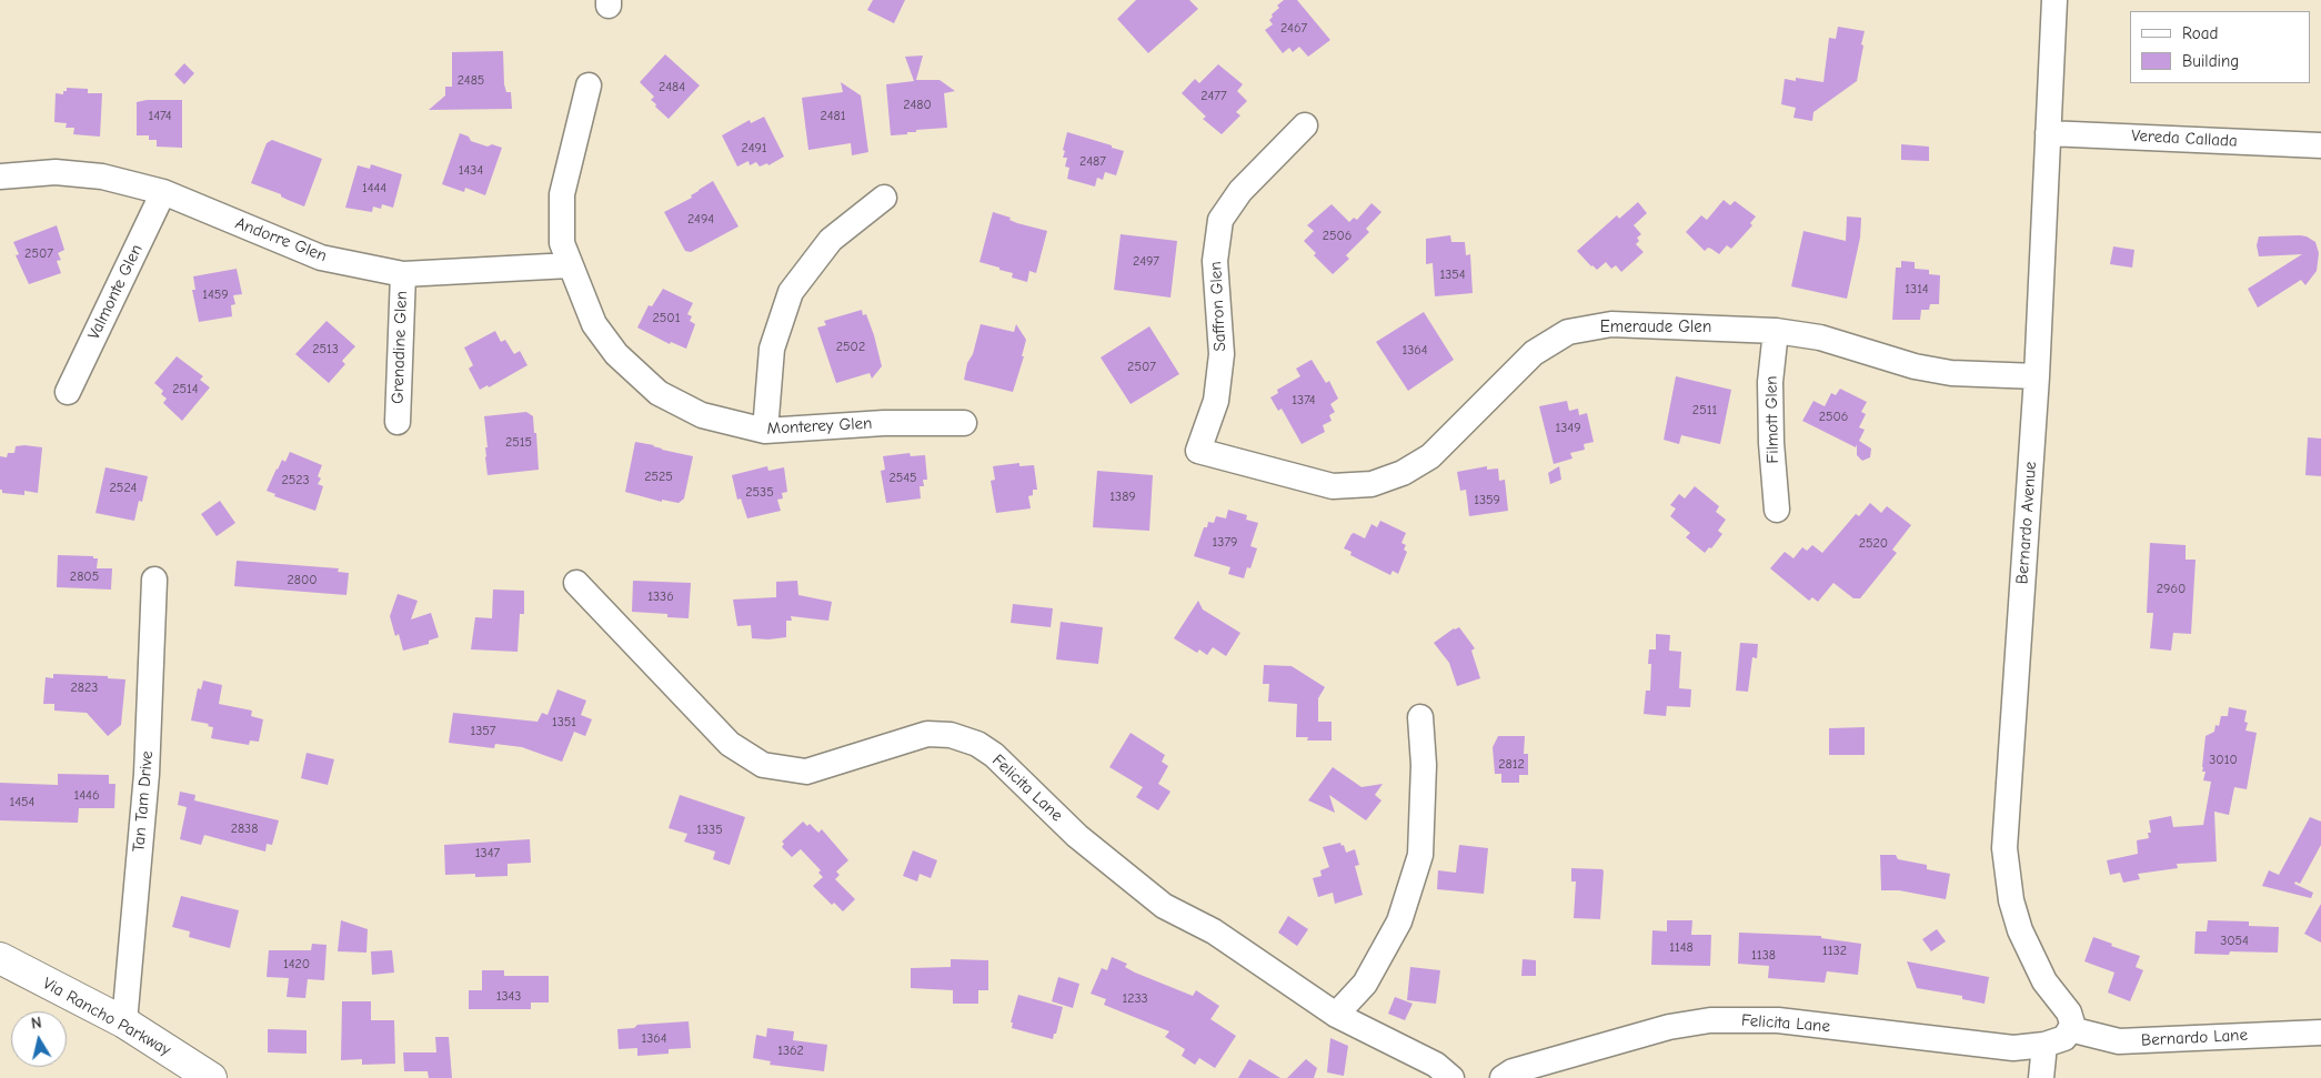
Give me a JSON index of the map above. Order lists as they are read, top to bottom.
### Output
{
  "streets": {
    "main road": ["Via Rancho Parkway"],
    "street": [
      "Vereda Callada",
      "Andorre Glen",
      "Valmonte Glen",
      "Saffron Glen",
      "Emeraude Glen",
      "Grenadine Glen",
      "Filmott Glen",
      "Monterey Glen",
      "Bernardo Avenue",
      "Felicita Lane",
      "Tan Tam Drive",
      "Bernardo Lane"
    ]
  },
  "crossings": [
    ["Vereda Callada", "Bernardo Avenue"],
    ["Andorre Glen", "Valmonte Glen"],
    ["Andorre Glen", "Grenadine Glen"],
    ["Andorre Glen", "Monterey Glen"],
    ["Saffron Glen", "Emeraude Glen"],
    ["Emeraude Glen", "Filmott Glen"],
    ["Emeraude Glen", "Bernardo Avenue"],
    ["Bernardo Avenue", "Felicita Lane"],
    ["Bernardo Avenue", "Bernardo Lane"],
    ["Felicita Lane", "Bernardo Lane"],
    ["Tan Tam Drive", "Via Rancho Parkway"]
  ],
  "house_numbers": [
    "2467",
    "2485",
    "2484",
    "2477",
    "2480",
    "1474",
    "2481",
    "2491",
    "2487",
    "1434",
    "1444",
    "2494",
    "2506",
    "2507",
    "2497",
    "1354",
    "1314",
    "1459",
    "2501",
    "2502",
    "2513",
    "1364",
    "2507",
    "2514",
    "1374",
    "2511",
    "2506",
    "1349",
    "2515",
    "2525",
    "2545",
    "2523",
    "2524",
    "2535",
    "1389",
    "1359",
    "1379",
    "2520",
    "2805",
    "2800",
    "2960",
    "1336",
    "2823",
    "1351",
    "1357",
    "3010",
    "2812",
    "1446",
    "1454",
    "2838",
    "1335",
    "1347",
    "3054",
    "1148",
    "1132",
    "1138",
    "1420",
    "1343",
    "1233",
    "1364",
    "1362"
  ],
  "legend": ["Road", "Building"],
  "north": "top"
}
